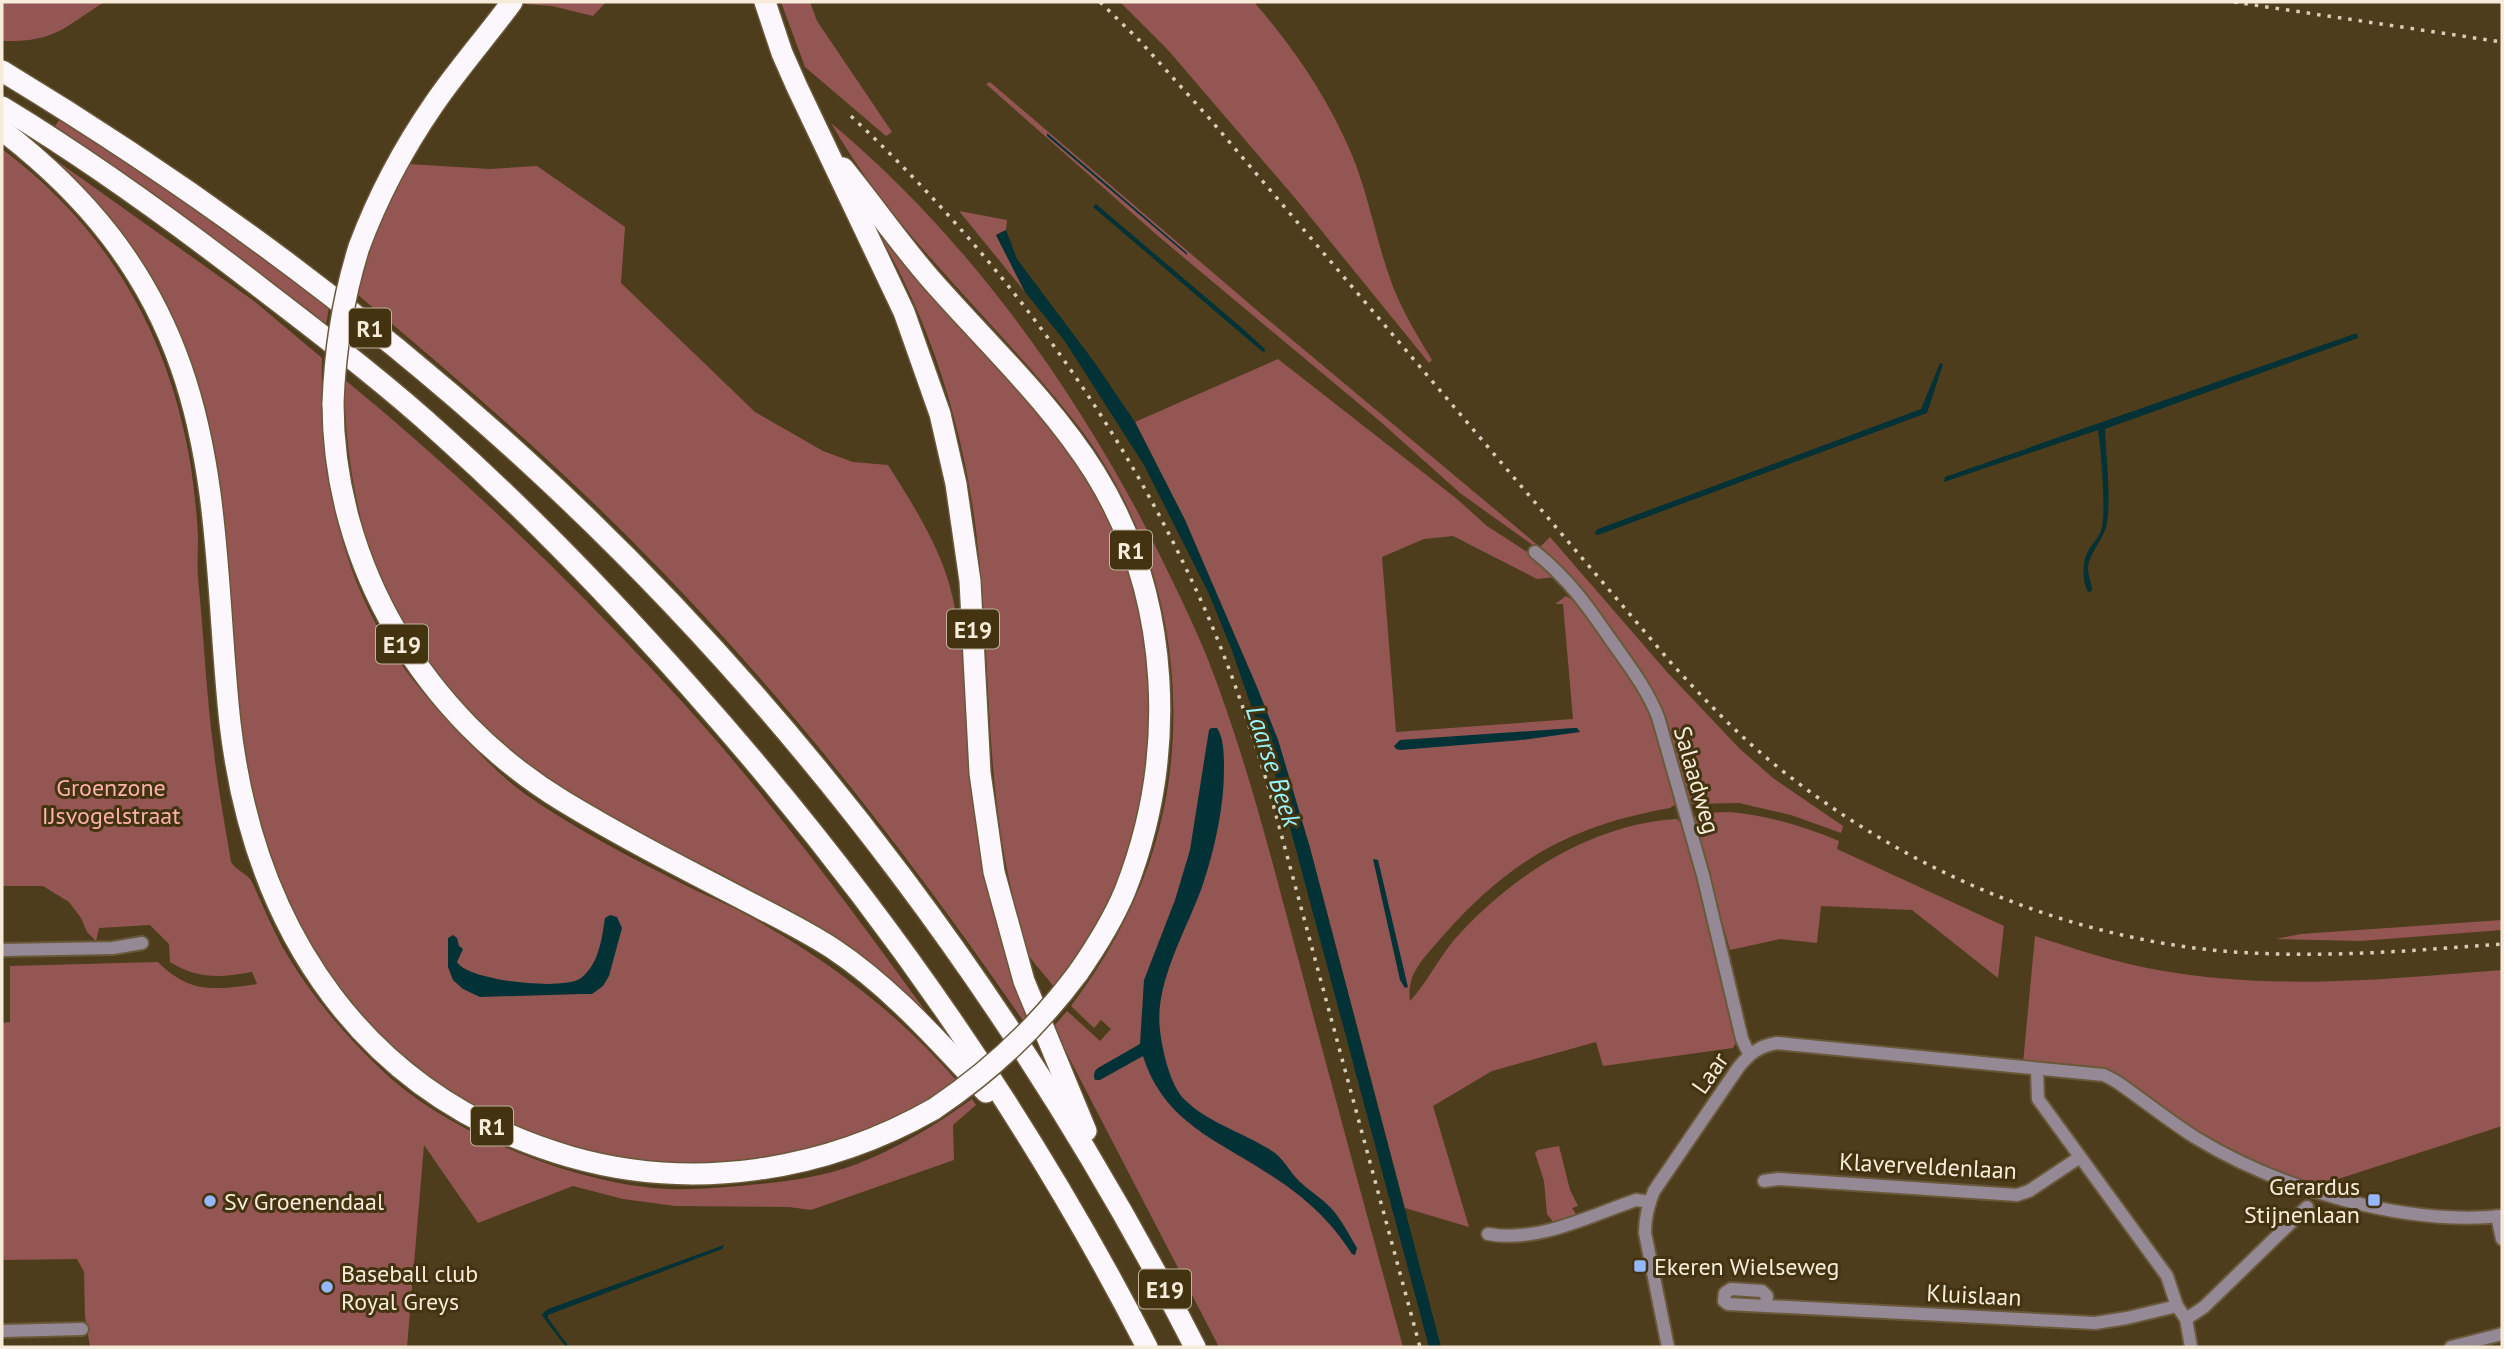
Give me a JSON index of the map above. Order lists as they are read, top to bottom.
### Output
{
  "streets": {
    "highway": ["R1", "E19"],
    "street": [
      "Salaadweg",
      "Laar",
      "Klaverveldenlaan",
      "Kluislaan"
    ]
  },
  "crossings": [
    ["R1", "E19"],
    ["Salaadweg", "Laar"]
  ],
  "water": ["Laarse Beek"],
  "parks": ["Groenzone IJsvogelstraat"],
  "places": {
    "transit": ["Gerardus Stijnenlaan", "Ekeren Wielseweg"],
    "other": ["Sv Groenendaal", "Baseball club Royal Greys"]
  }
}
